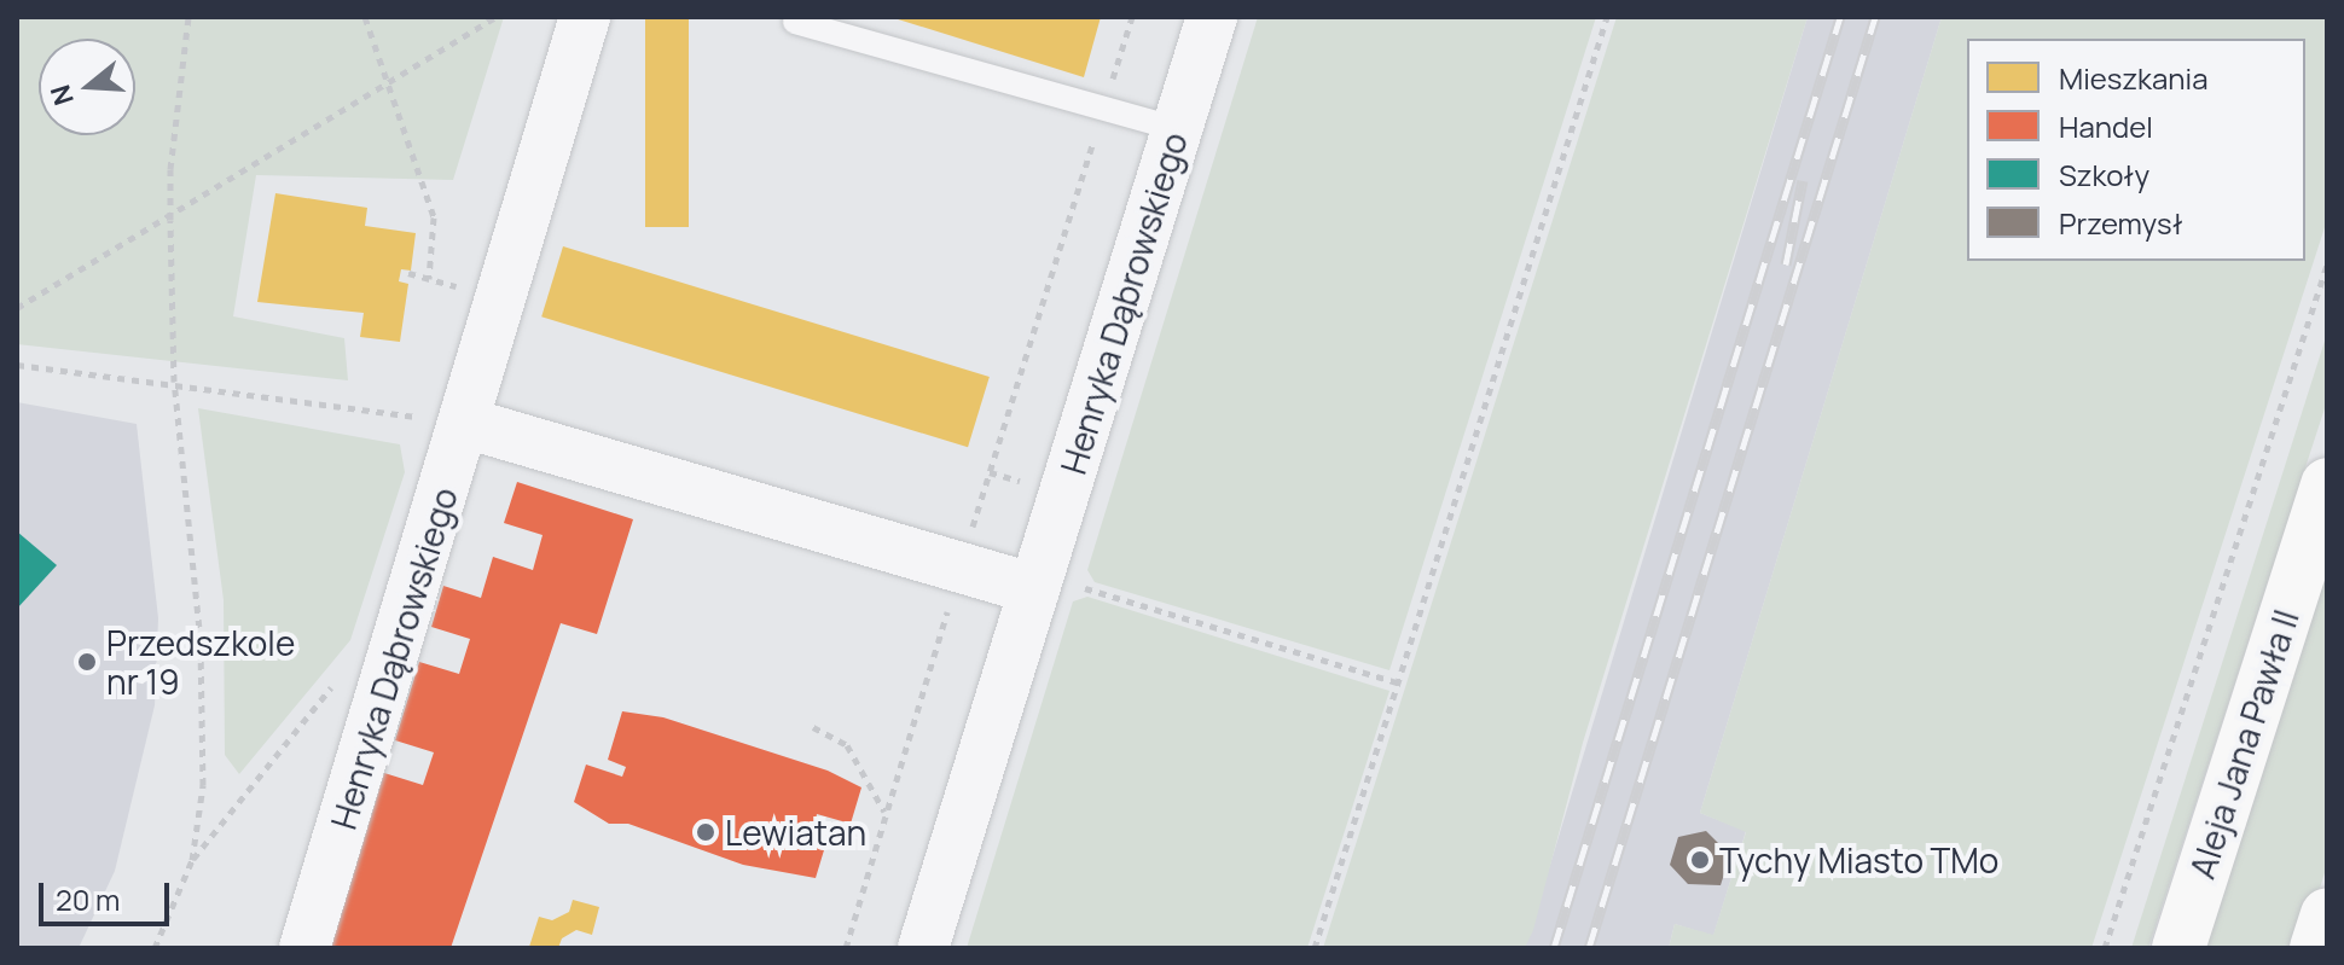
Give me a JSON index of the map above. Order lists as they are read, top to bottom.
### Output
{
  "streets": {
    "street": ["Henryka Dąbrowskiego", "Aleja Jana Pawła II"]
  },
  "places": ["Przedszkole nr 19", "Lewiatan", "Tychy Miasto TMo"],
  "legend": [
    "Mieszkania",
    "Handel",
    "Szkoły",
    "Przemysł"
  ],
  "scale_bar": "20 m",
  "north": "left"
}
